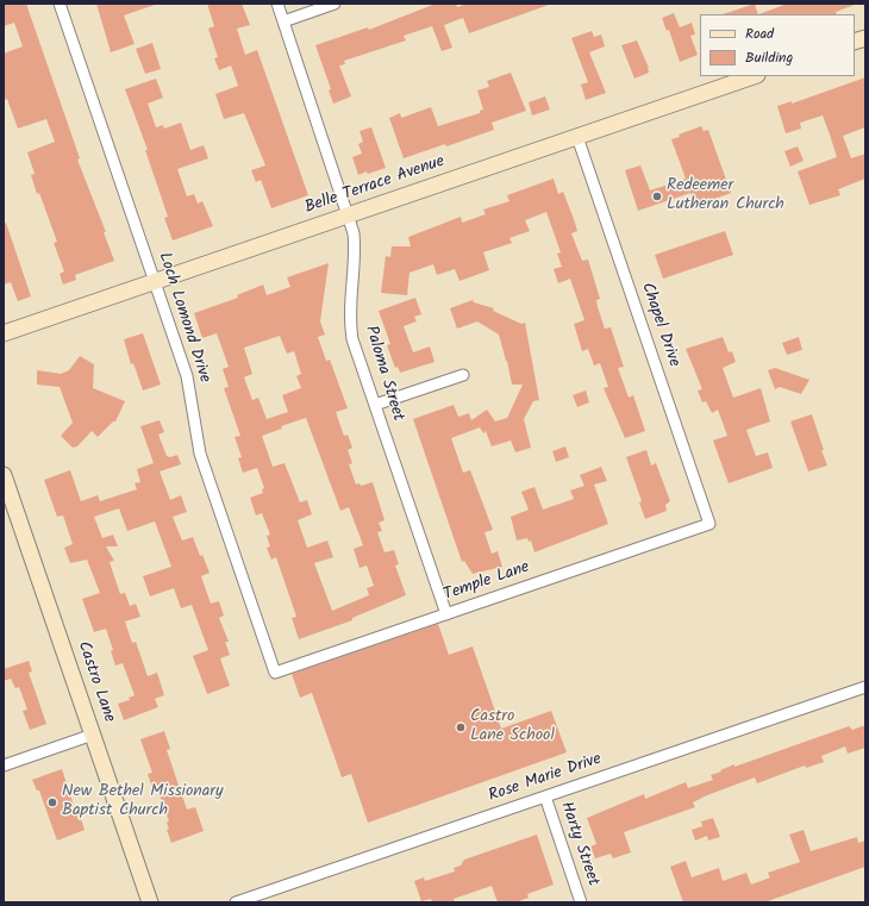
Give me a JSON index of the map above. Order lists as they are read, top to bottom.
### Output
{
  "streets": {
    "street": [
      "Belle Terrace Avenue",
      "Loch Lomond Drive",
      "Chapel Drive",
      "Paloma Street",
      "Temple Lane",
      "Castro Lane",
      "Rose Marie Drive",
      "Harty Street"
    ]
  },
  "crossings": [
    ["Belle Terrace Avenue", "Loch Lomond Drive"],
    ["Belle Terrace Avenue", "Chapel Drive"],
    ["Belle Terrace Avenue", "Paloma Street"],
    ["Loch Lomond Drive", "Temple Lane"],
    ["Chapel Drive", "Temple Lane"],
    ["Paloma Street", "Temple Lane"],
    ["Rose Marie Drive", "Harty Street"]
  ],
  "places": ["Redeemer Lutheran Church", "Castro Lane School", "New Bethel Missionary Baptist Church"],
  "legend": ["Road", "Building"]
}
